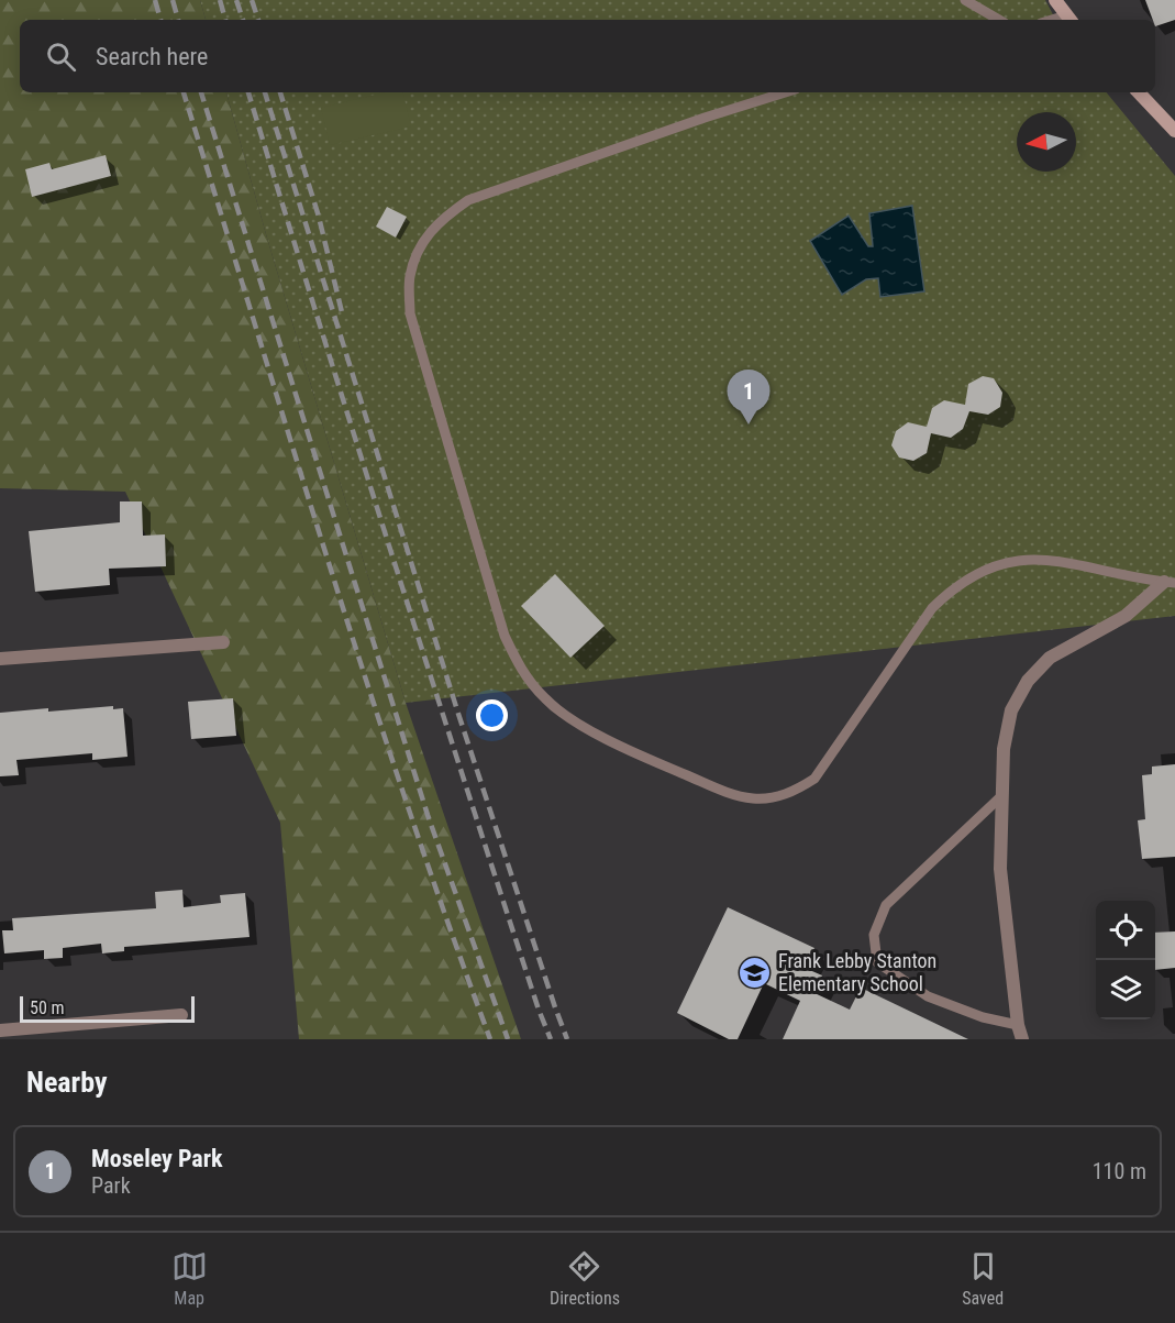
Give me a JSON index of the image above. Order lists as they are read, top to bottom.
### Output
{
  "places": {
    "school or university": ["Frank Lebby Stanton Elementary School"]
  },
  "scale_bar": "50 m",
  "north": "left",
  "page": {
    "search": "Search here",
    "pins": "1",
    "scale": "50 m",
    "heading": "Nearby",
    "list": [
      {
        "mark": "1",
        "name": "Moseley Park",
        "note": "Park",
        "value": "110 m"
      }
    ],
    "nav": ["Map", "Directions", "Saved"]
  }
}
